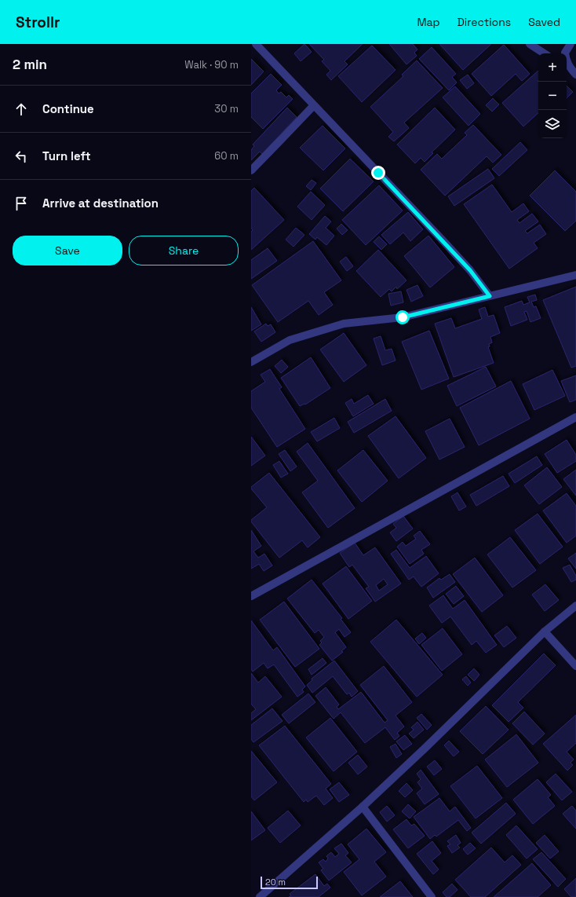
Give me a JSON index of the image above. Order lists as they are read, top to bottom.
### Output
{
  "scale_bar": "20 m",
  "page": {
    "header": "Strollr",
    "nav": ["Map", "Directions", "Saved"],
    "heading": ["2 min", "Walk · 90 m"],
    "map_buttons": ["+", "−"],
    "list": [
      ["Continue", "30 m"],
      ["Turn left", "60 m"],
      "Arrive at destination"
    ],
    "buttons": ["Save", "Share"],
    "scale": "20 m"
  }
}
